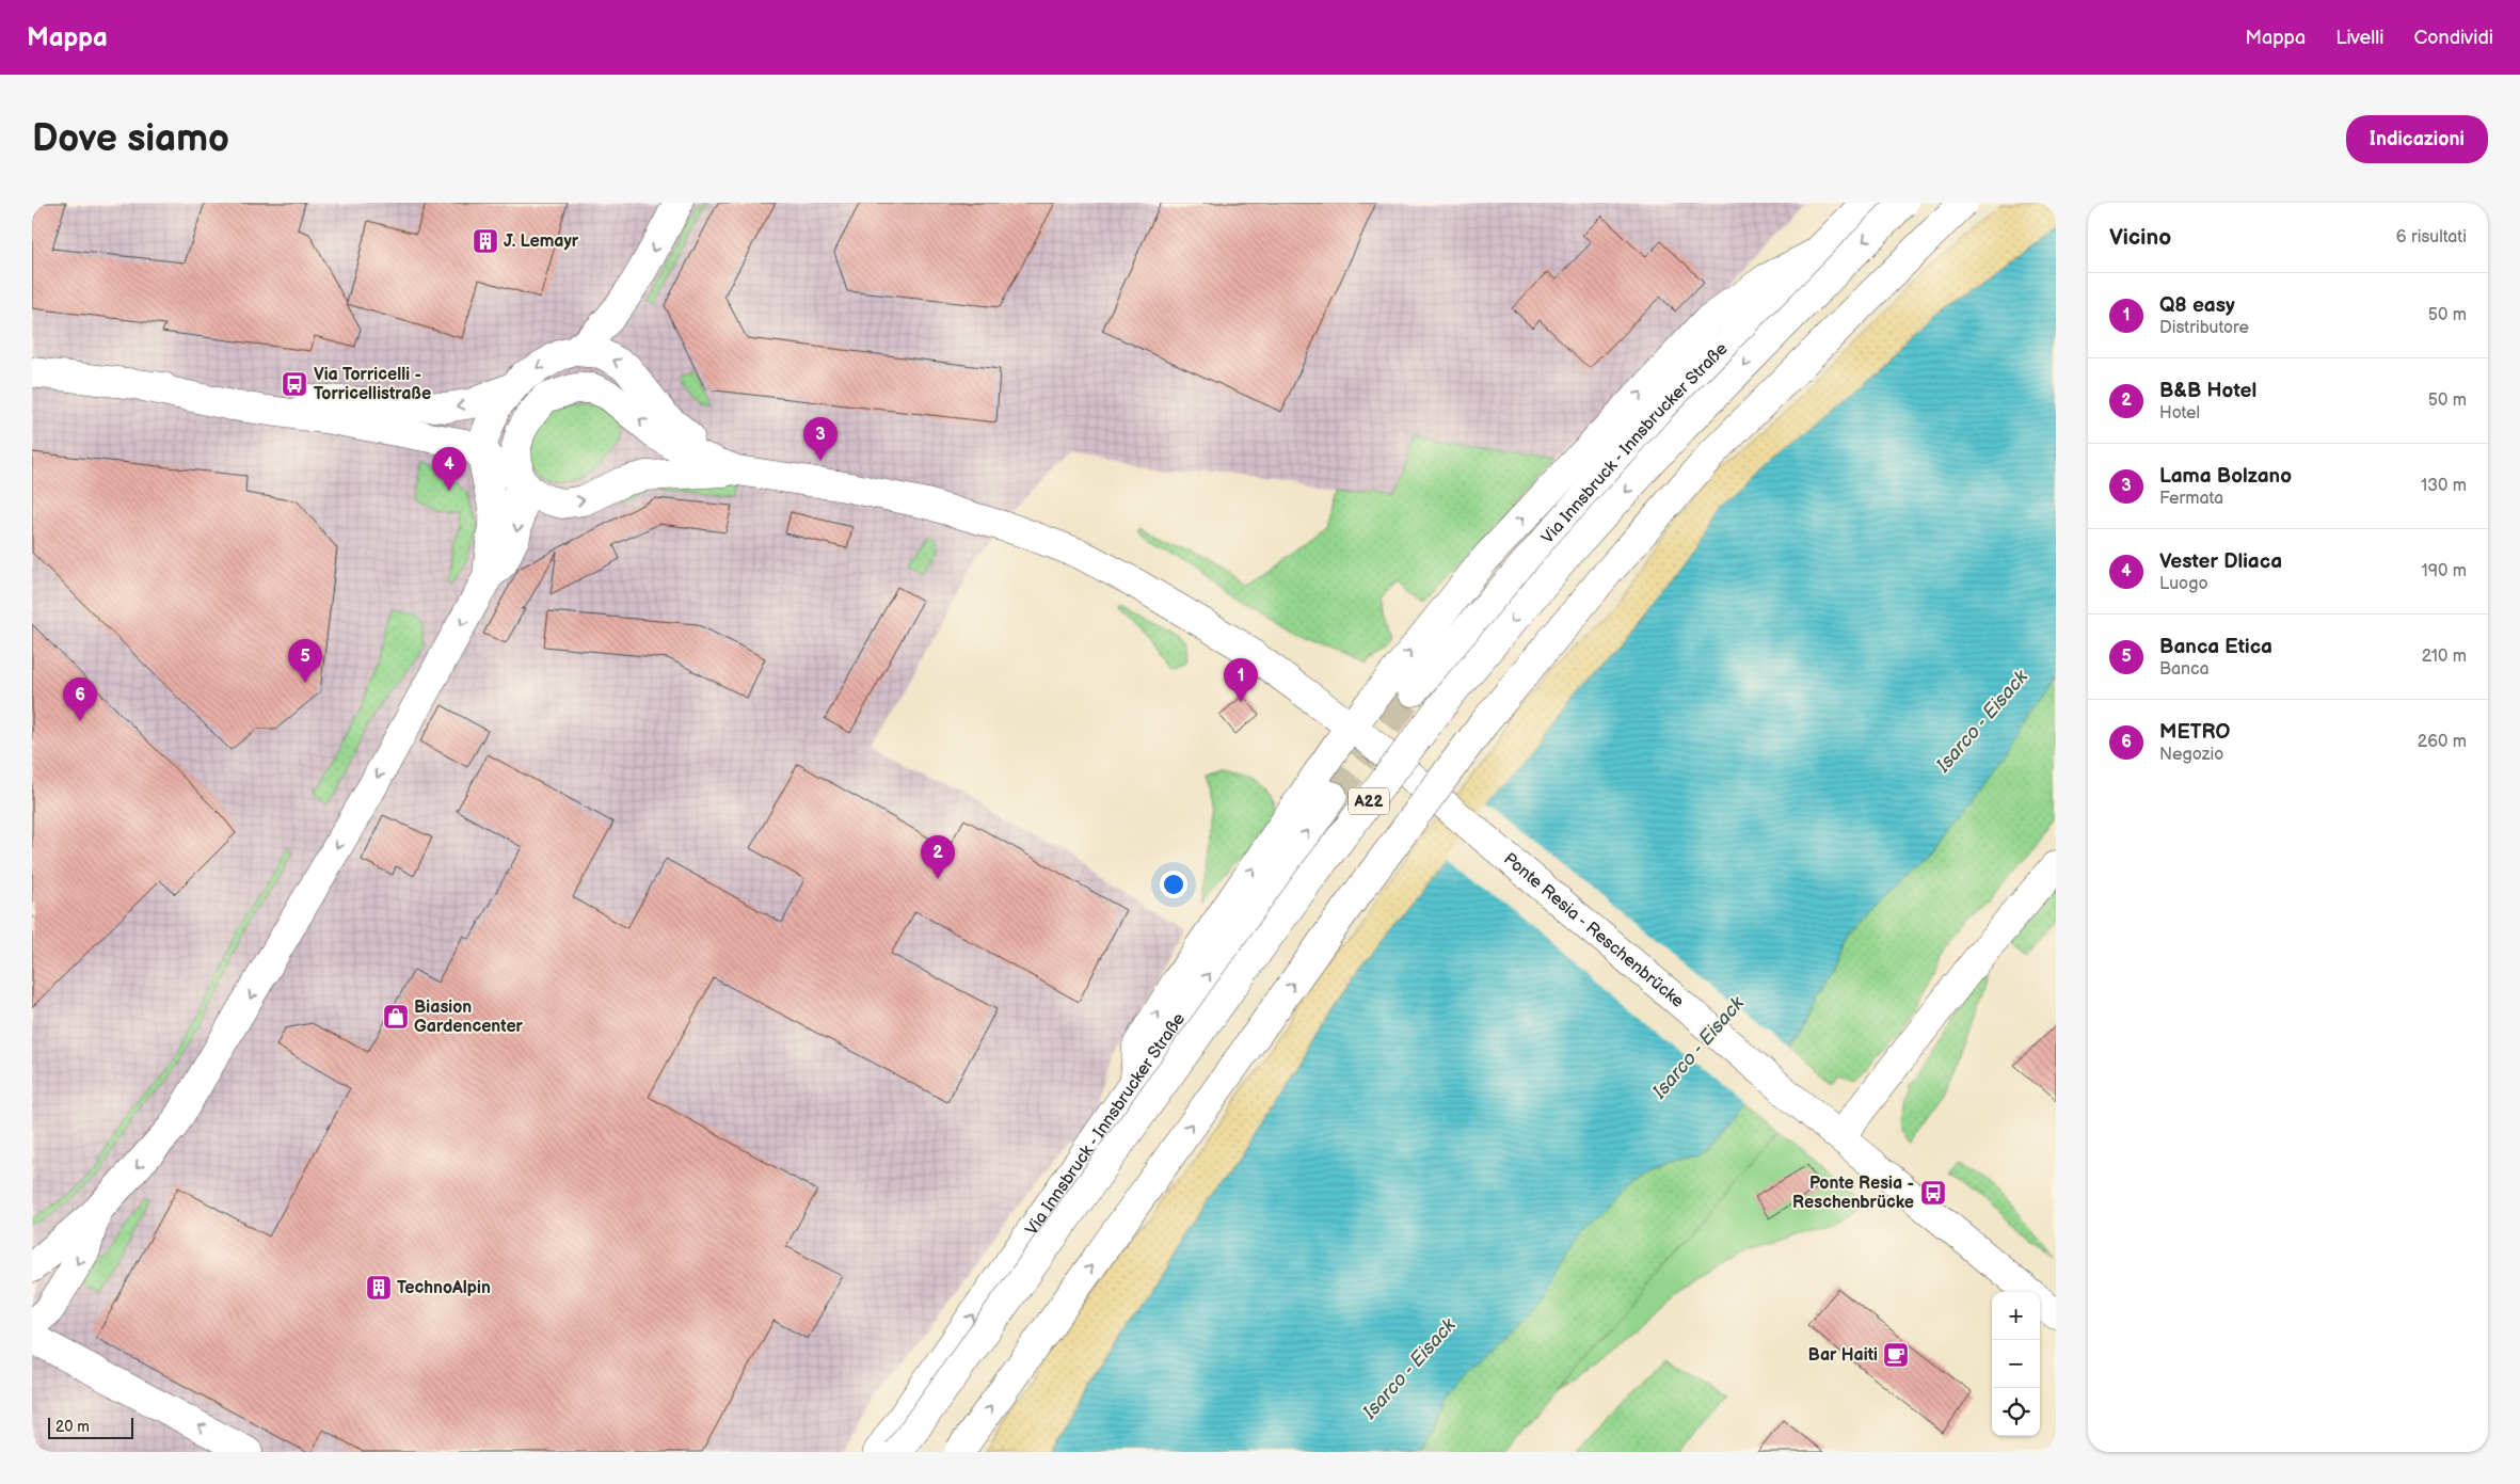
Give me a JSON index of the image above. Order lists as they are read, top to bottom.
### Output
{
  "streets": {
    "main road": ["Via Innsbruck - Innsbrucker Straße", "A22", "Ponte Resia - Reschenbrücke"]
  },
  "water": ["Isarco - Eisack"],
  "places": {
    "building": ["J. Lemayr", "TechnoAlpin"],
    "bus stop": ["Via Torricelli - Torricellistraße", "Ponte Resia - Reschenbrücke"],
    "shop": ["Biasion Gardencenter"],
    "cafe": ["Bar Haiti"]
  },
  "scale_bar": "20 m",
  "page": {
    "header": "Mappa",
    "nav": ["Mappa", "Livelli", "Condividi"],
    "buttons": "Indicazioni",
    "title": "Dove siamo",
    "heading": ["Vicino", "6 risultati"],
    "list": [
      {
        "mark": "1",
        "name": "Q8 easy",
        "note": "Distributore",
        "value": "50 m"
      },
      {
        "mark": "2",
        "name": "B&B Hotel",
        "note": "Hotel",
        "value": "50 m"
      },
      {
        "mark": "3",
        "name": "Lama Bolzano",
        "note": "Fermata",
        "value": "130 m"
      },
      {
        "mark": "4",
        "name": "Vester Dliaca",
        "note": "Luogo",
        "value": "190 m"
      },
      {
        "mark": "5",
        "name": "Banca Etica",
        "note": "Banca",
        "value": "210 m"
      },
      {
        "mark": "6",
        "name": "METRO",
        "note": "Negozio",
        "value": "260 m"
      }
    ],
    "pins": [
      "3",
      "4",
      "5",
      "1",
      "6",
      "2"
    ],
    "map_buttons": ["+", "−"],
    "scale": "20 m"
  }
}
